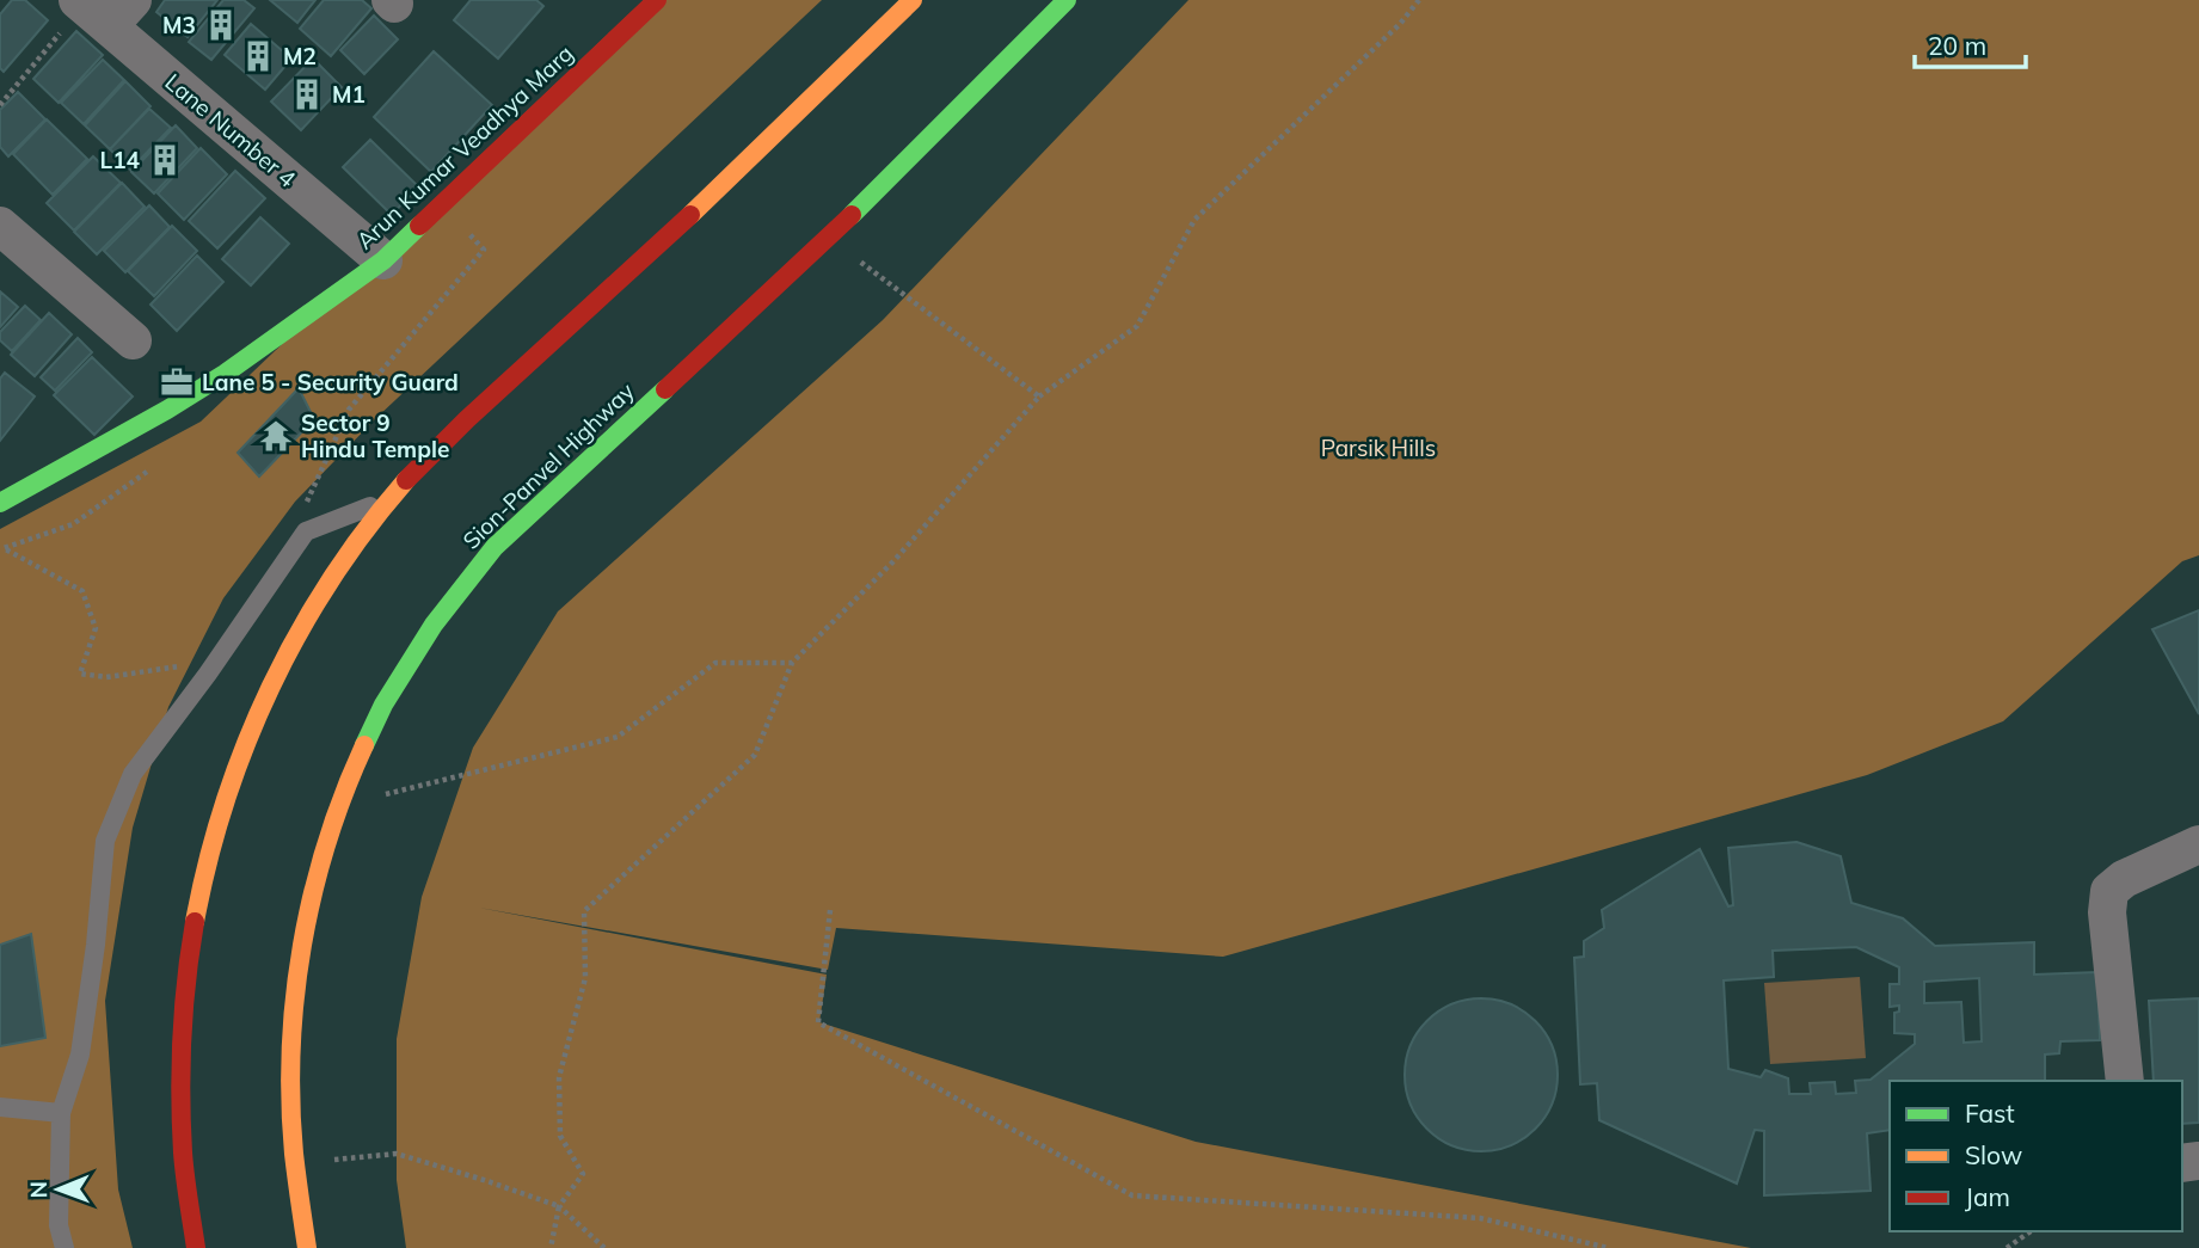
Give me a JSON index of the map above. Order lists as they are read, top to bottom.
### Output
{
  "streets": {
    "main road": ["Arun Kumar Veadhya Marg", "Sion-Panvel Highway"],
    "street": ["Lane Number 4"]
  },
  "crossings": [
    ["Lane Number 4", "Arun Kumar Veadhya Marg"]
  ],
  "parks": ["Parsik Hills"],
  "places": {
    "building": [
      "M3",
      "M2",
      "M1",
      "L14"
    ],
    "office": ["Lane 5 - Security Guard"],
    "temple": ["Sector 9 Hindu Temple"]
  },
  "legend": ["Fast", "Slow", "Jam"],
  "scale_bar": "20 m",
  "north": "left"
}
